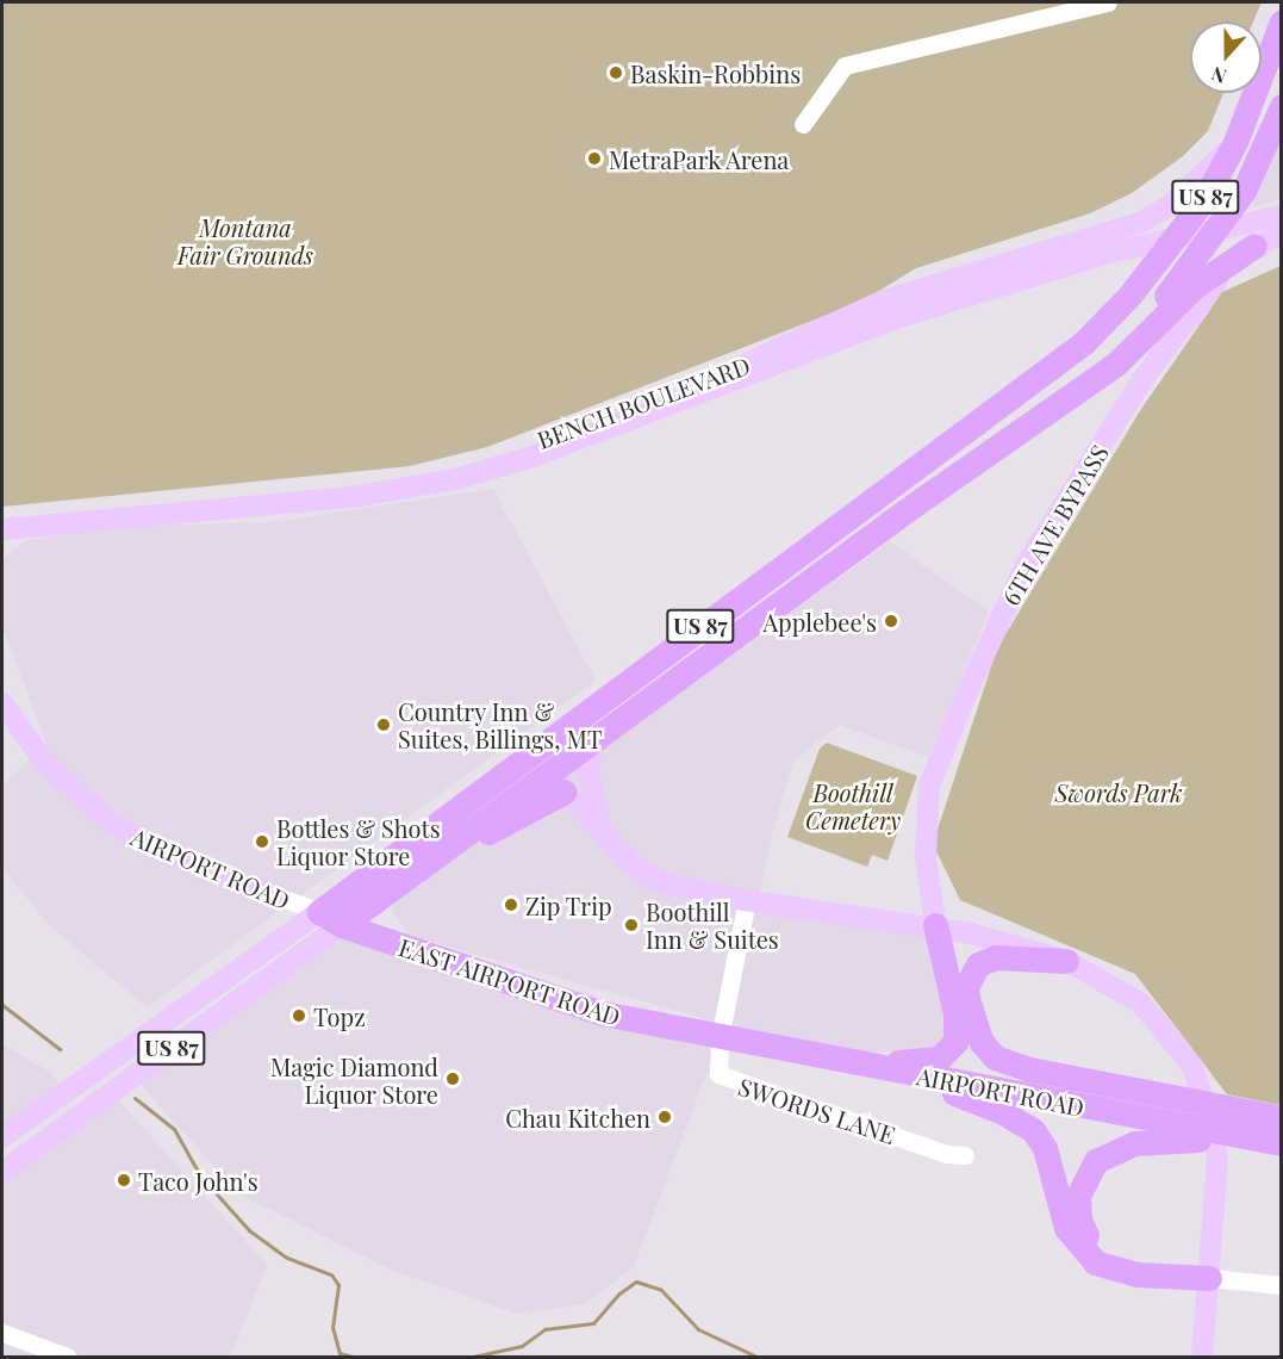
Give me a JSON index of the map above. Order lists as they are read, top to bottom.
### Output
{
  "streets": {
    "highway": ["US 87", "AIRPORT ROAD", "EAST AIRPORT ROAD"],
    "main road": ["BENCH BOULEVARD", "6TH AVE BYPASS"],
    "street": ["SWORDS LANE"]
  },
  "crossings": [
    ["US 87", "BENCH BOULEVARD"],
    ["US 87", "AIRPORT ROAD"],
    ["US 87", "EAST AIRPORT ROAD"],
    ["AIRPORT ROAD", "EAST AIRPORT ROAD"],
    ["AIRPORT ROAD", "SWORDS LANE"],
    ["EAST AIRPORT ROAD", "SWORDS LANE"]
  ],
  "parks": ["Montana Fair Grounds", "Swords Park", "Boothill Cemetery"],
  "places": [
    "Baskin-Robbins",
    "MetraPark Arena",
    "Applebee's",
    "Country Inn & Suites, Billings, MT",
    "Bottles & Shots Liquor Store",
    "Zip Trip",
    "Boothill Inn & Suites",
    "Topz",
    "Magic Diamond Liquor Store",
    "Chau Kitchen",
    "Taco John's"
  ],
  "north": "bottom"
}
